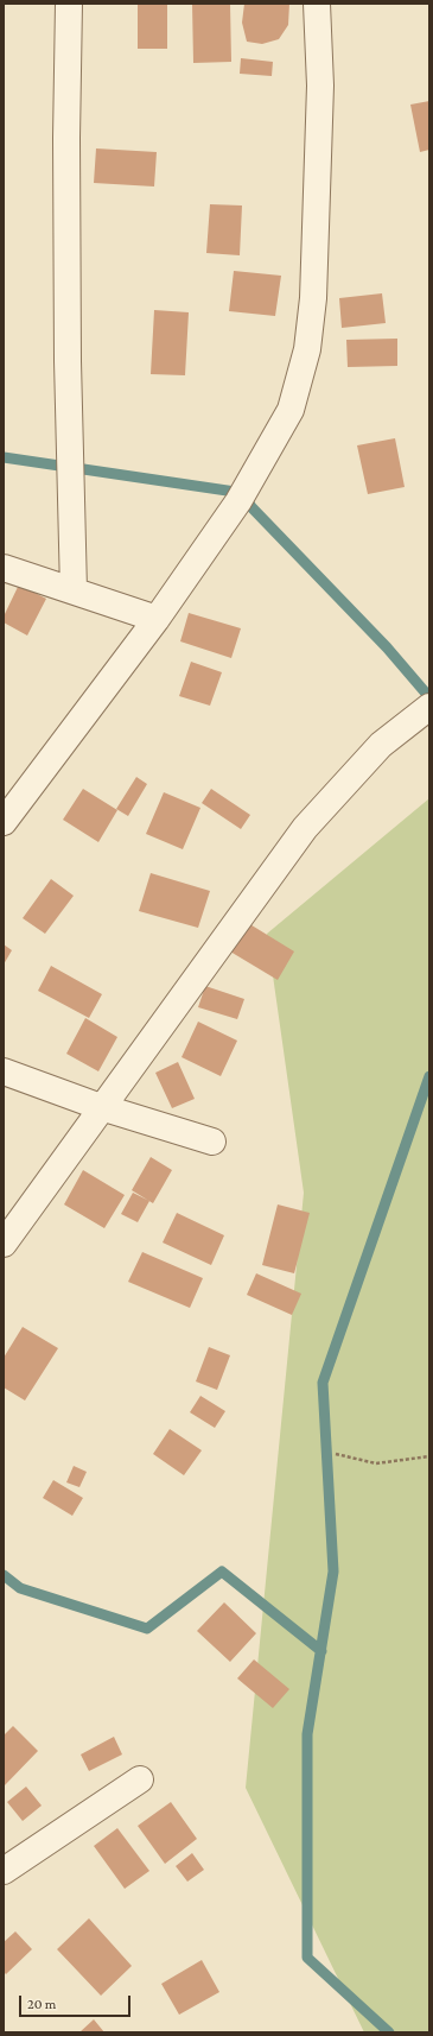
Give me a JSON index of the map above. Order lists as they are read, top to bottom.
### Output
{
  "scale_bar": "20 m"
}
